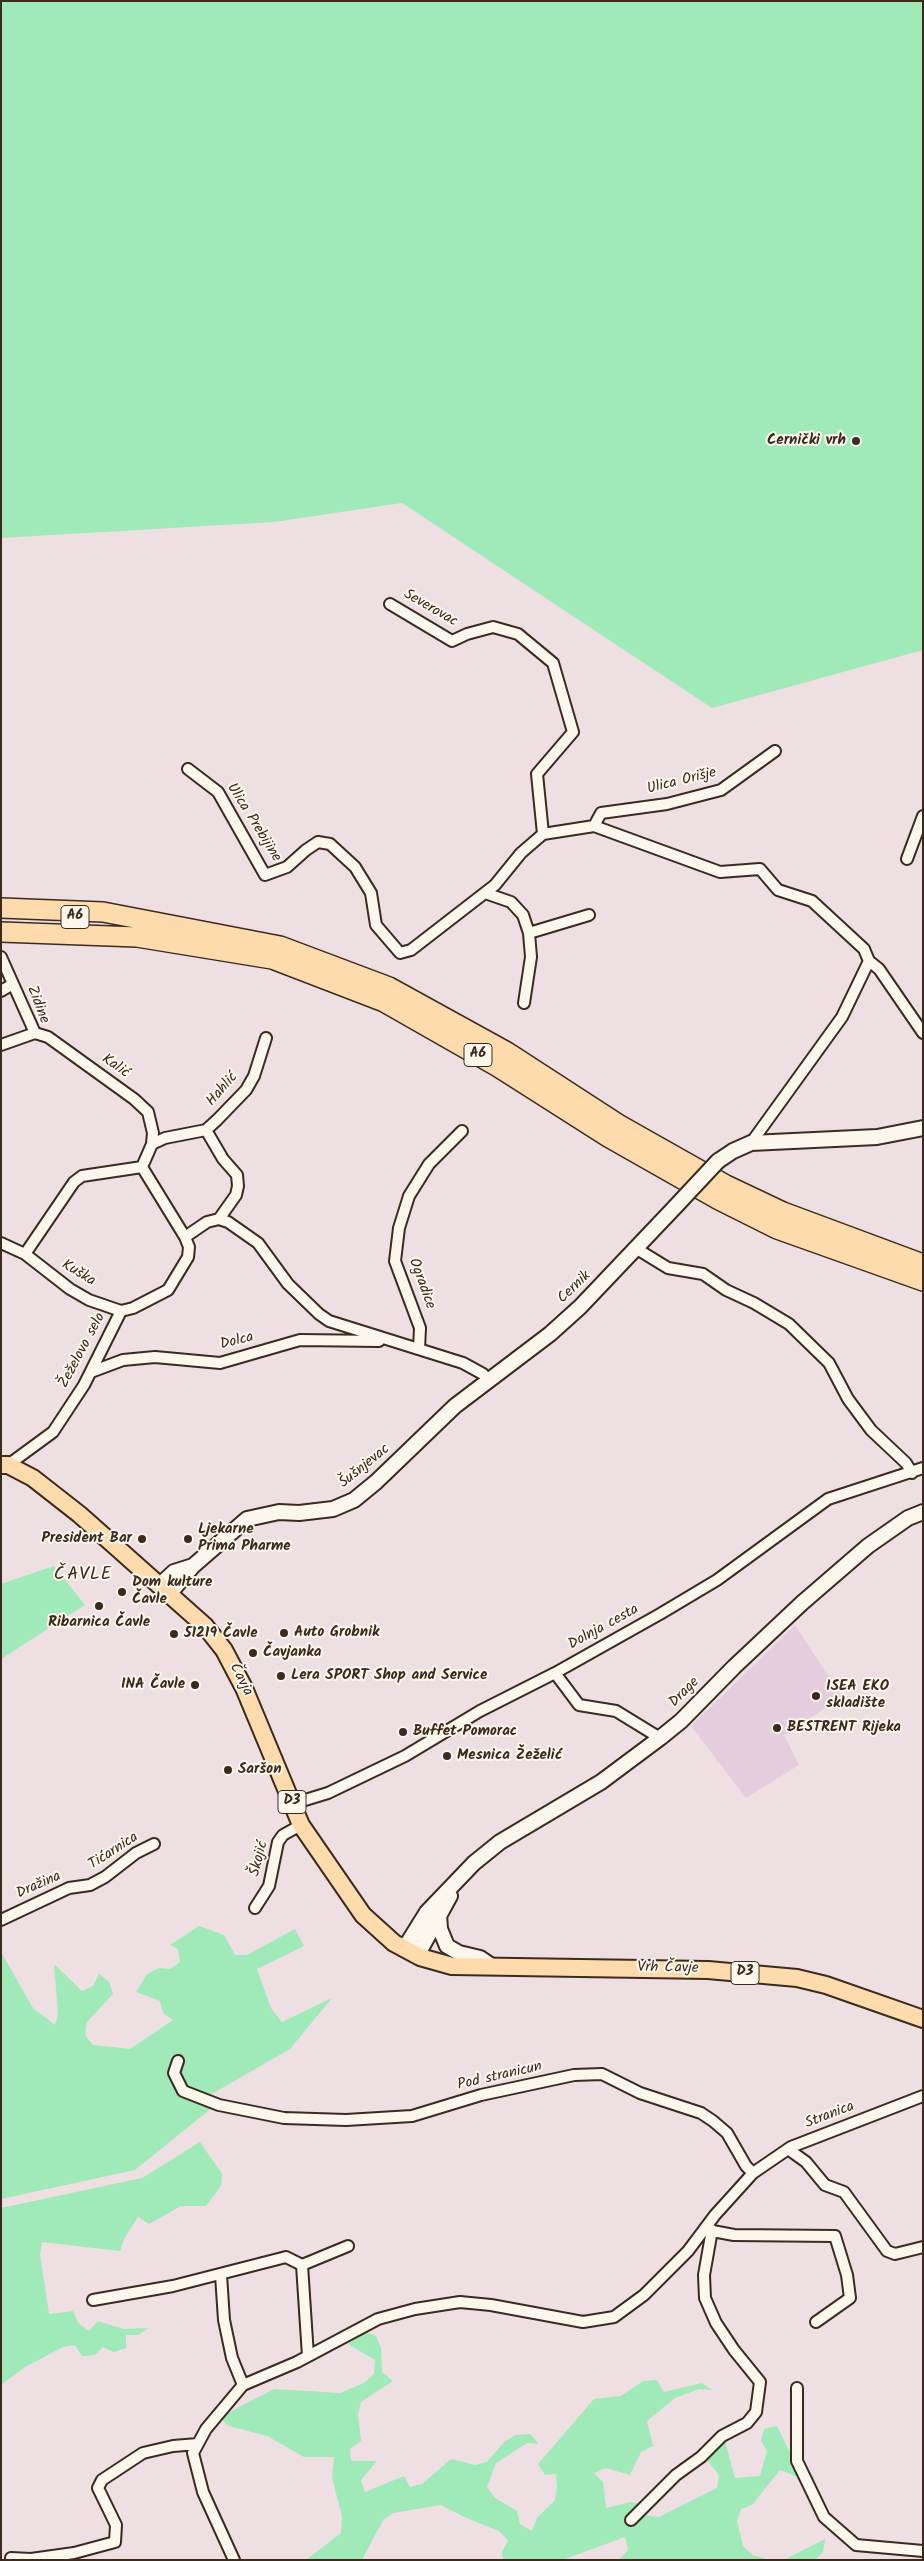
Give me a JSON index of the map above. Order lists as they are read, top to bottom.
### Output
{
  "streets": {
    "highway": ["A6"],
    "main road": ["Čavja", "D3", "Vrh Čavje"],
    "street": [
      "Severovac",
      "Ulica Orišje",
      "Ulica Prebijine",
      "Zidine",
      "Kalić",
      "Hahlić",
      "Kuška",
      "Ogradice",
      "Cernik",
      "Dolca",
      "Žeželovo selo",
      "Šušnjevac",
      "Dolnja cesta",
      "Drage",
      "Tićarnica",
      "Škojić",
      "Dražina",
      "Pod stranicun",
      "Stranica"
    ]
  },
  "crossings": [
    ["Zidine", "Kalić"],
    ["Kalić", "Kuška"],
    ["Kalić", "Žeželovo selo"],
    ["Kuška", "Žeželovo selo"],
    ["Cernik", "Šušnjevac"],
    ["Dolca", "Žeželovo selo"],
    ["Žeželovo selo", "Čavja"],
    ["Šušnjevac", "Čavja"],
    ["Dolnja cesta", "Čavja"],
    ["Čavja", "Drage"],
    ["Čavja", "Škojić"],
    ["Čavja", "Vrh Čavje"],
    ["Drage", "Vrh Čavje"],
    ["Tićarnica", "Dražina"],
    ["Pod stranicun", "Stranica"]
  ],
  "districts": ["ČAVLE"],
  "places": [
    "Cernički vrh",
    "President Bar",
    "Ljekarne Prima Pharme",
    "Dom kulture Čavle",
    "Ribarnica Čavle",
    "Auto Grobnik",
    "51219 Čavle",
    "Čavjanka",
    "Lera SPORT Shop and Service",
    "INA Čavle",
    "ISEA EKO skladište",
    "BESTRENT Rijeka",
    "Buffet Pomorac",
    "Mesnica Žeželić",
    "Saršon"
  ]
}
